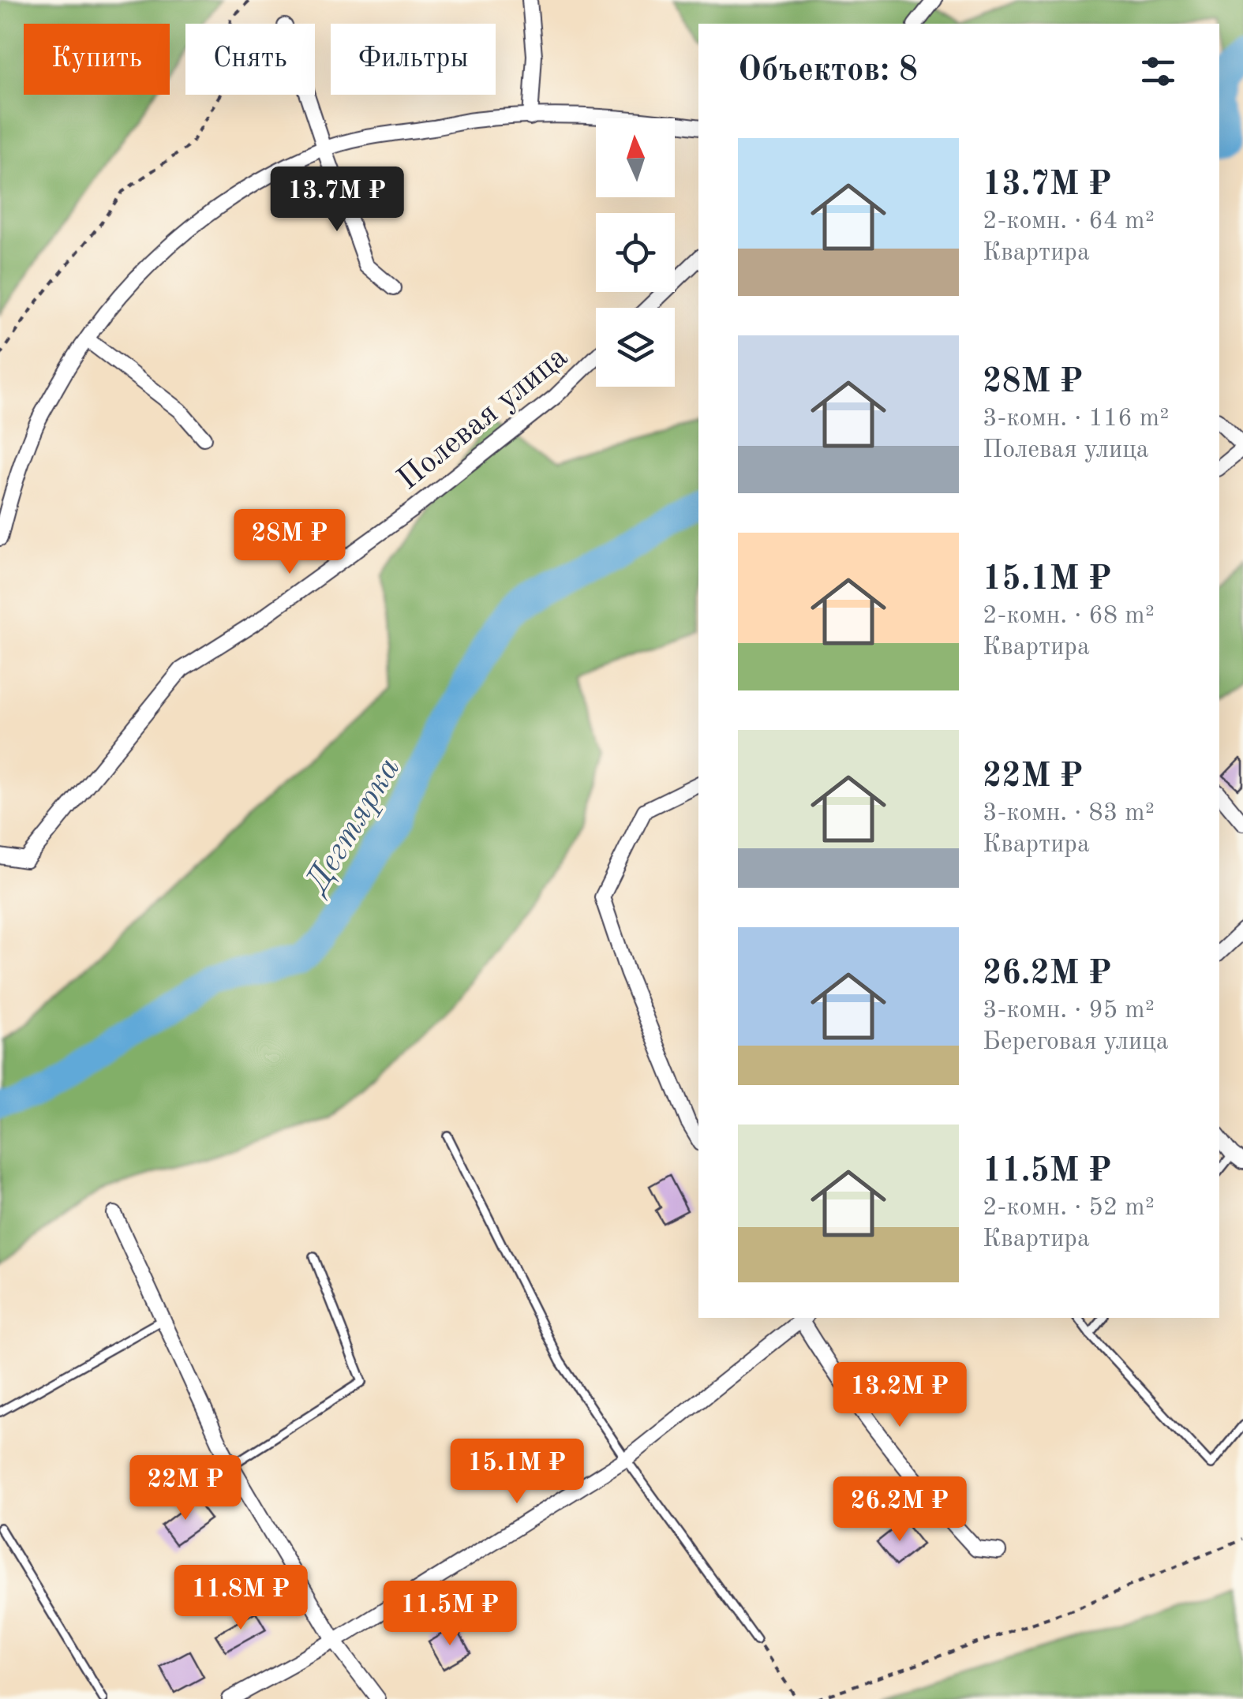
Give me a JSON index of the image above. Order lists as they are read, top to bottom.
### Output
{
  "streets": {
    "street": ["Полевая улица"]
  },
  "water": ["Дегтярка"],
  "north": "top",
  "page": {
    "chip": ["Купить", "Снять", "Фильтры"],
    "heading": "Объектов: 8",
    "list": [
      {
        "name": "13.7M ₽",
        "note": "2-комн. · 64 m² · Квартира"
      },
      {
        "name": "28M ₽",
        "note": "3-комн. · 116 m² · Полевая улица"
      },
      {
        "name": "15.1M ₽",
        "note": "2-комн. · 68 m² · Квартира"
      },
      {
        "name": "22M ₽",
        "note": "3-комн. · 83 m² · Квартира"
      },
      {
        "name": "26.2M ₽",
        "note": "3-комн. · 95 m² · Береговая улица"
      },
      {
        "name": "11.5M ₽",
        "note": "2-комн. · 52 m² · Квартира"
      }
    ],
    "price": [
      "13.7M ₽",
      "28M ₽",
      "13.2M ₽",
      "15.1M ₽",
      "22M ₽",
      "26.2M ₽",
      "11.8M ₽",
      "11.5M ₽"
    ]
  }
}
